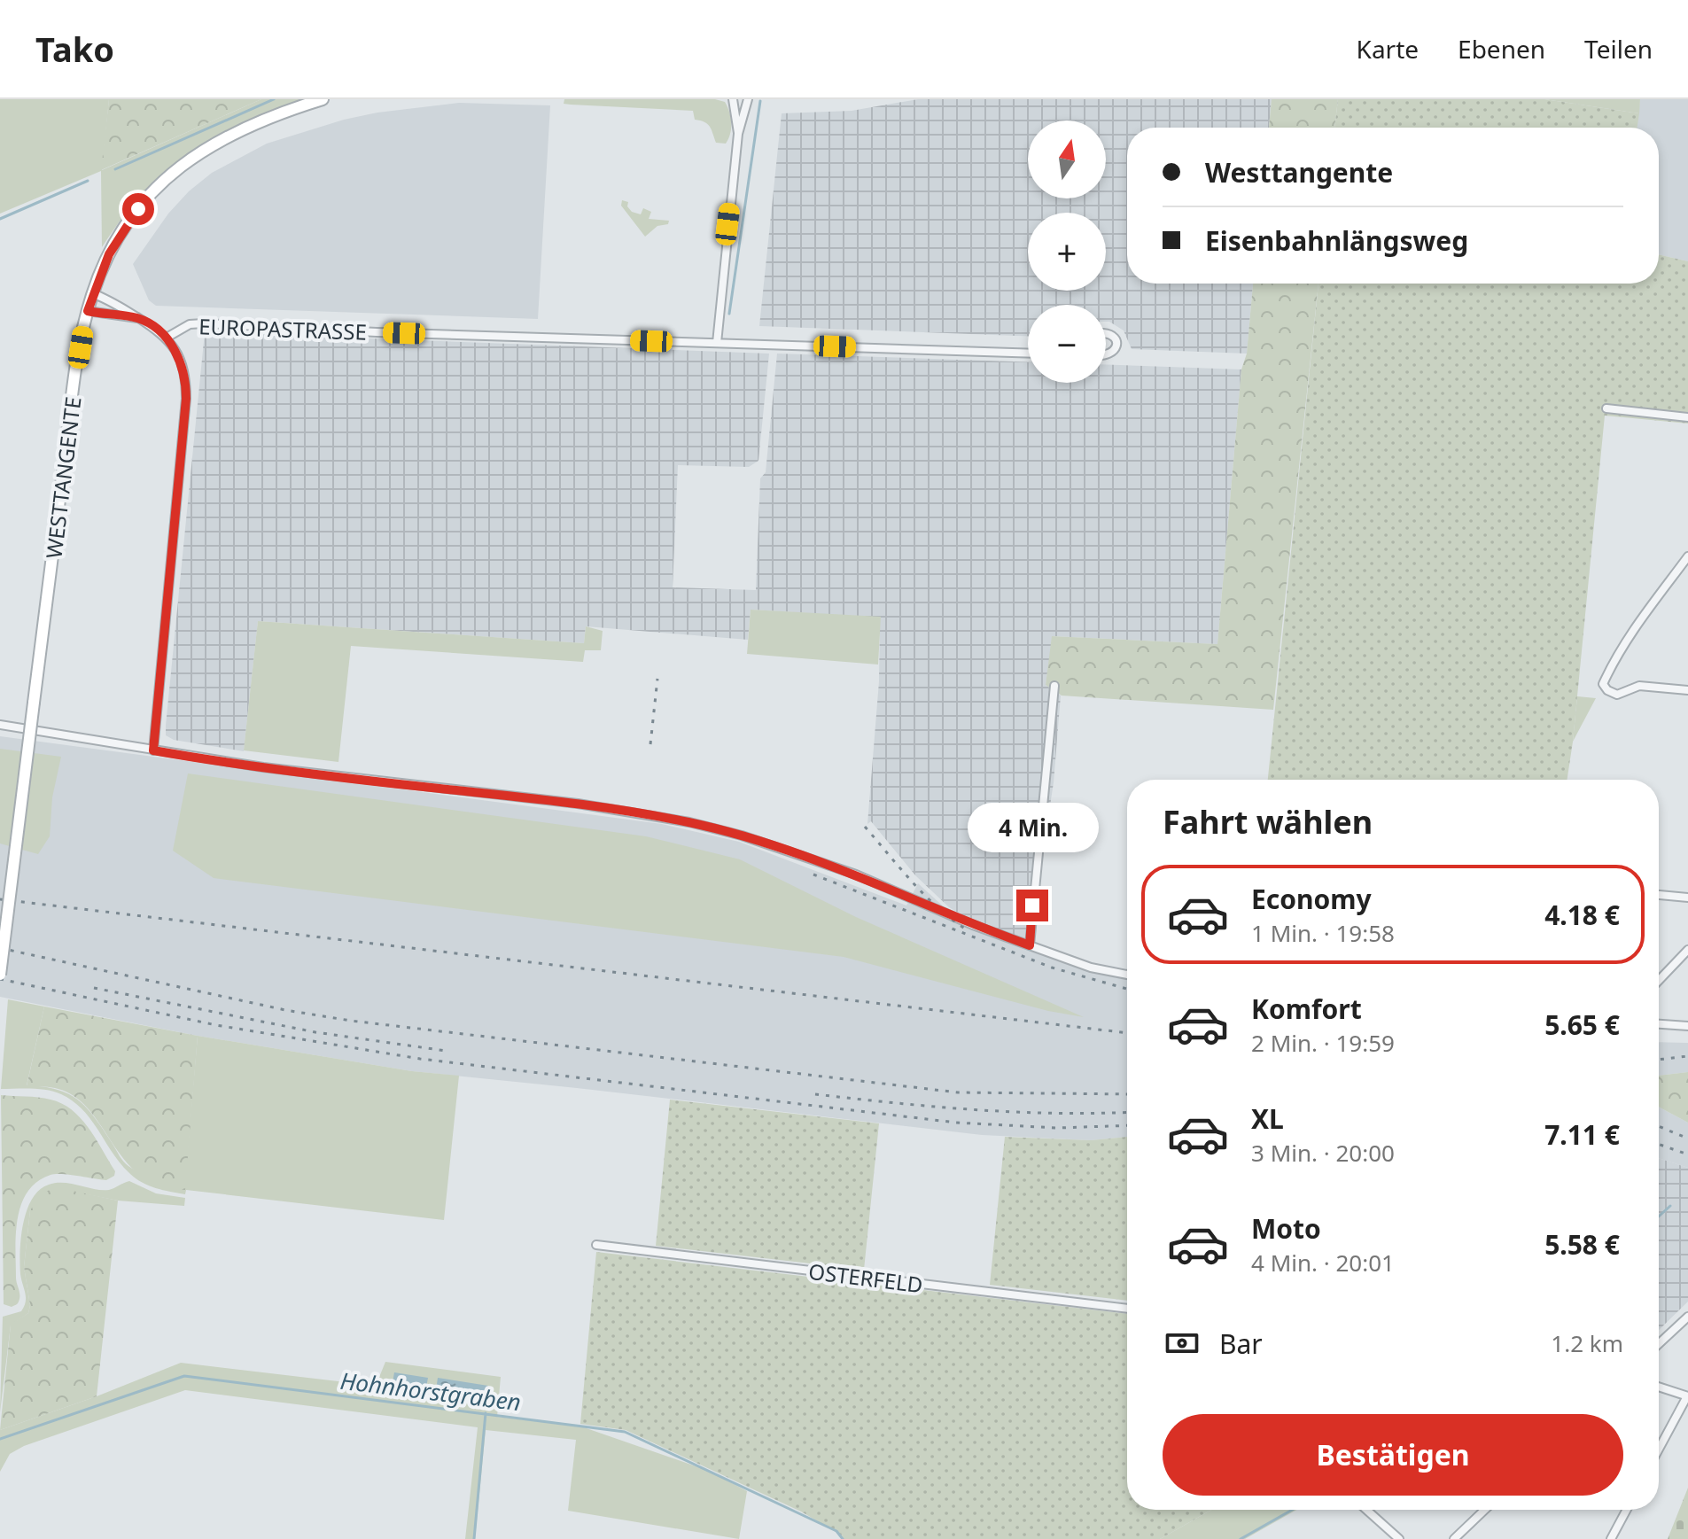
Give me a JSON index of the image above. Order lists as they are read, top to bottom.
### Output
{
  "streets": {
    "main road": ["WESTTANGENTE"],
    "street": ["EUROPASTRASSE", "OSTERFELD"]
  },
  "water": ["Hohnhorstgraben"],
  "north": "top",
  "page": {
    "header": "Tako",
    "nav": ["Karte", "Ebenen", "Teilen"],
    "map_buttons": ["+", "−"],
    "banner": ["Westtangente", "Eisenbahnlängsweg"],
    "heading": "Fahrt wählen",
    "bubble": "4 Min.",
    "list": [
      {
        "name": "Economy",
        "note": "1 Min. · 19:58",
        "value": "4.18 €"
      },
      {
        "name": "Komfort",
        "note": "2 Min. · 19:59",
        "value": "5.65 €"
      },
      {
        "name": "XL",
        "note": "3 Min. · 20:00",
        "value": "7.11 €"
      },
      {
        "name": "Moto",
        "note": "4 Min. · 20:01",
        "value": "5.58 €"
      }
    ],
    "pay": ["Bar", "1.2 km"],
    "buttons": "Bestätigen"
  }
}
